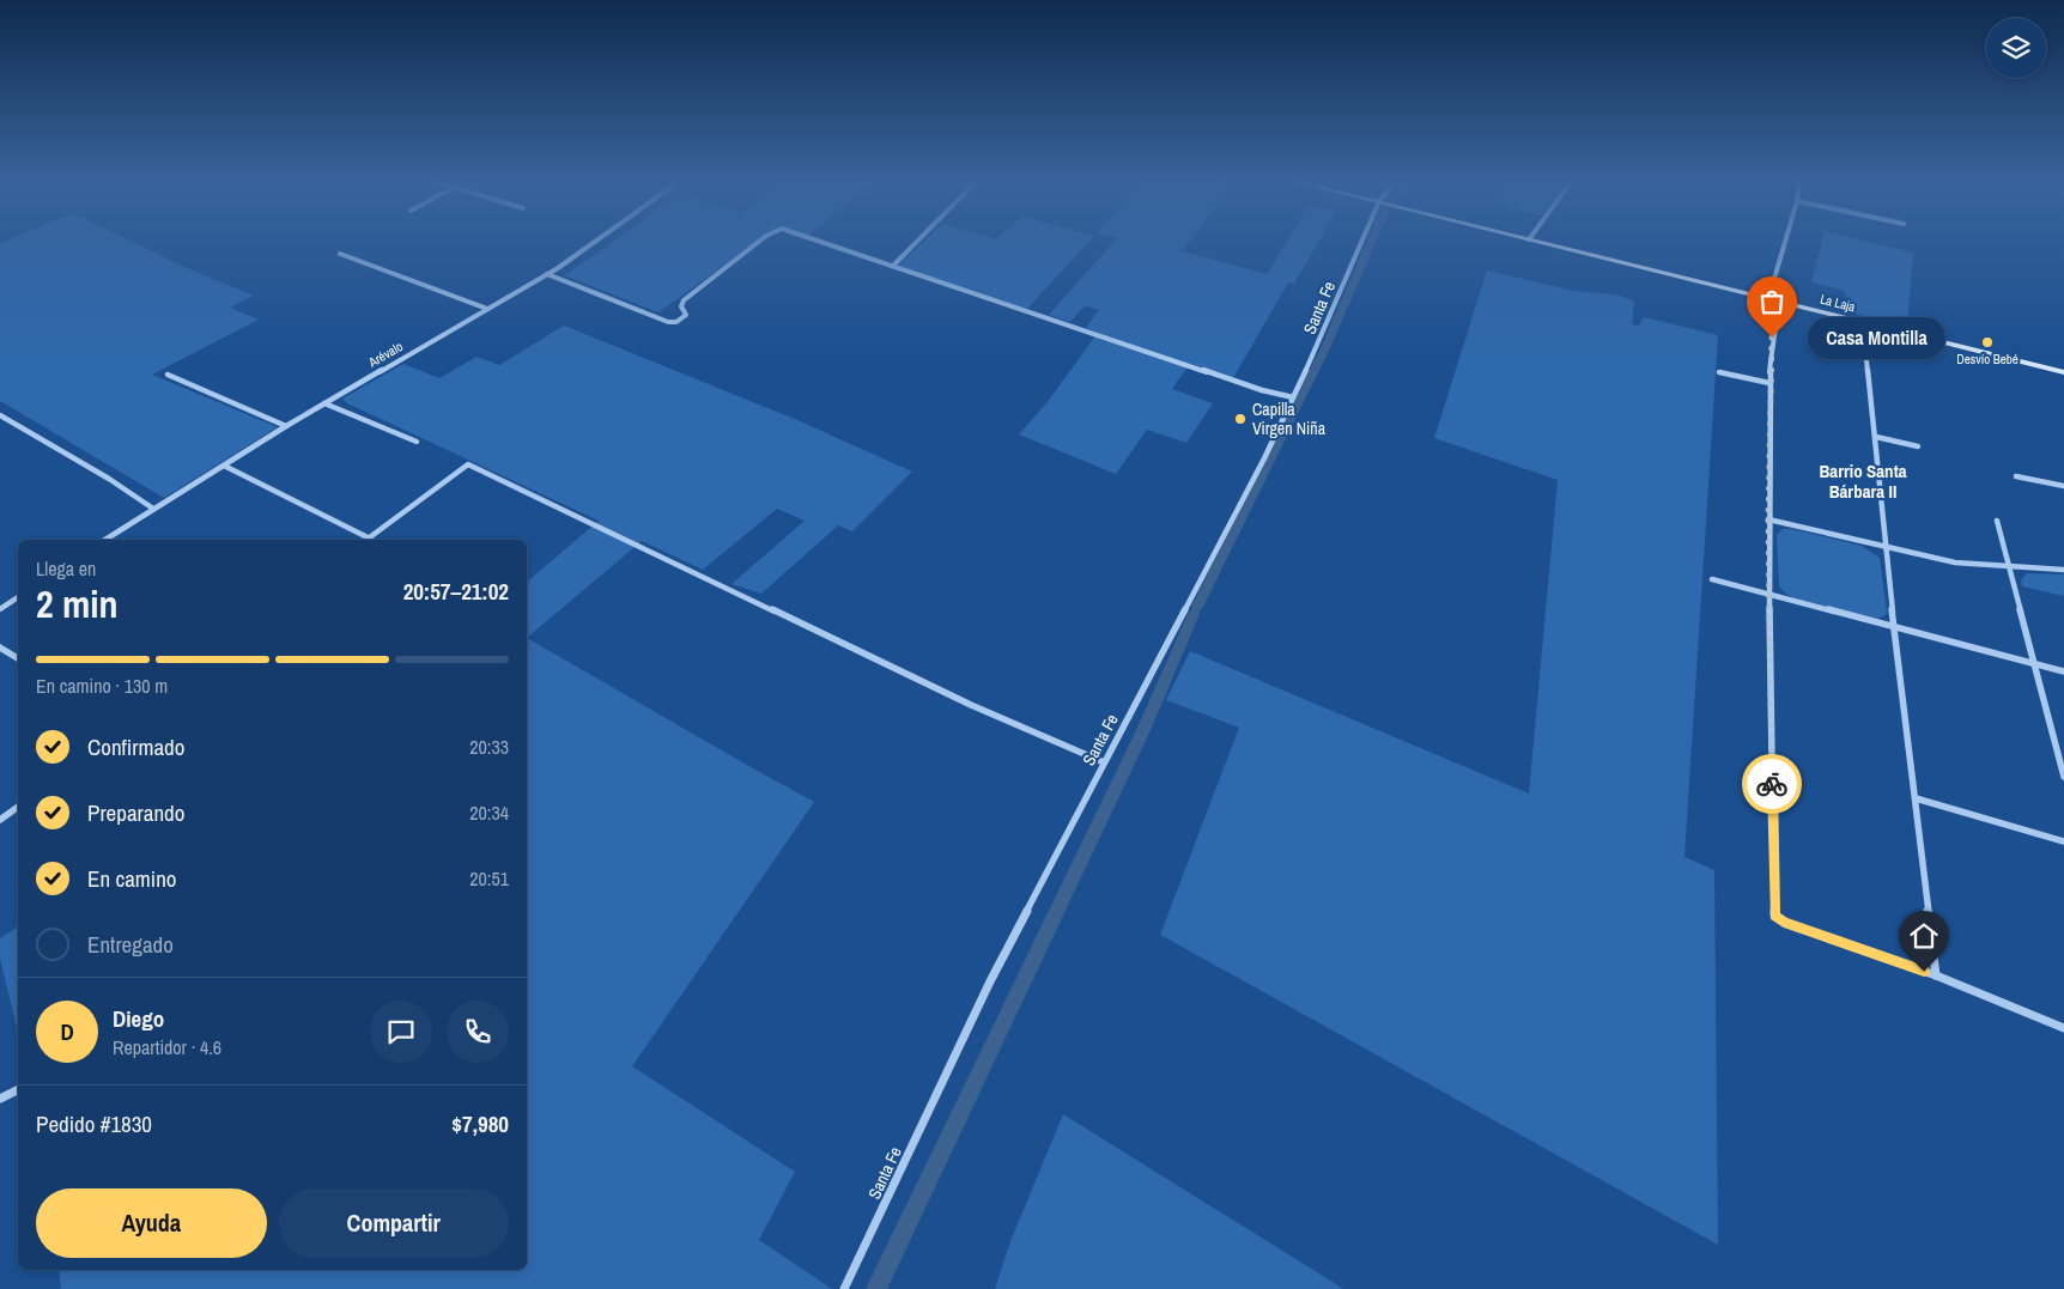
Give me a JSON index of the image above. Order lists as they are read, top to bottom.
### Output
{
  "streets": {
    "main road": ["La Laja"],
    "street": ["Santa Fe", "Arévalo"]
  },
  "districts": ["Barrio Santa Bárbara II"],
  "places": ["Casa Montilla", "Desvío Bebé", "Capilla Virgen Niña"],
  "page": {
    "bubble": "Casa Montilla",
    "heading": ["2 min", "Llega en", "20:57–21:02"],
    "panel": [
      "Diego",
      "Repartidor · 4.6",
      "Pedido #1830",
      "$7,980"
    ],
    "bar": "En camino · 130 m",
    "list": [
      ["Confirmado", "20:33"],
      ["Preparando", "20:34"],
      ["En camino", "20:51"],
      "Entregado"
    ],
    "round": "D",
    "buttons": ["Ayuda", "Compartir"]
  }
}
